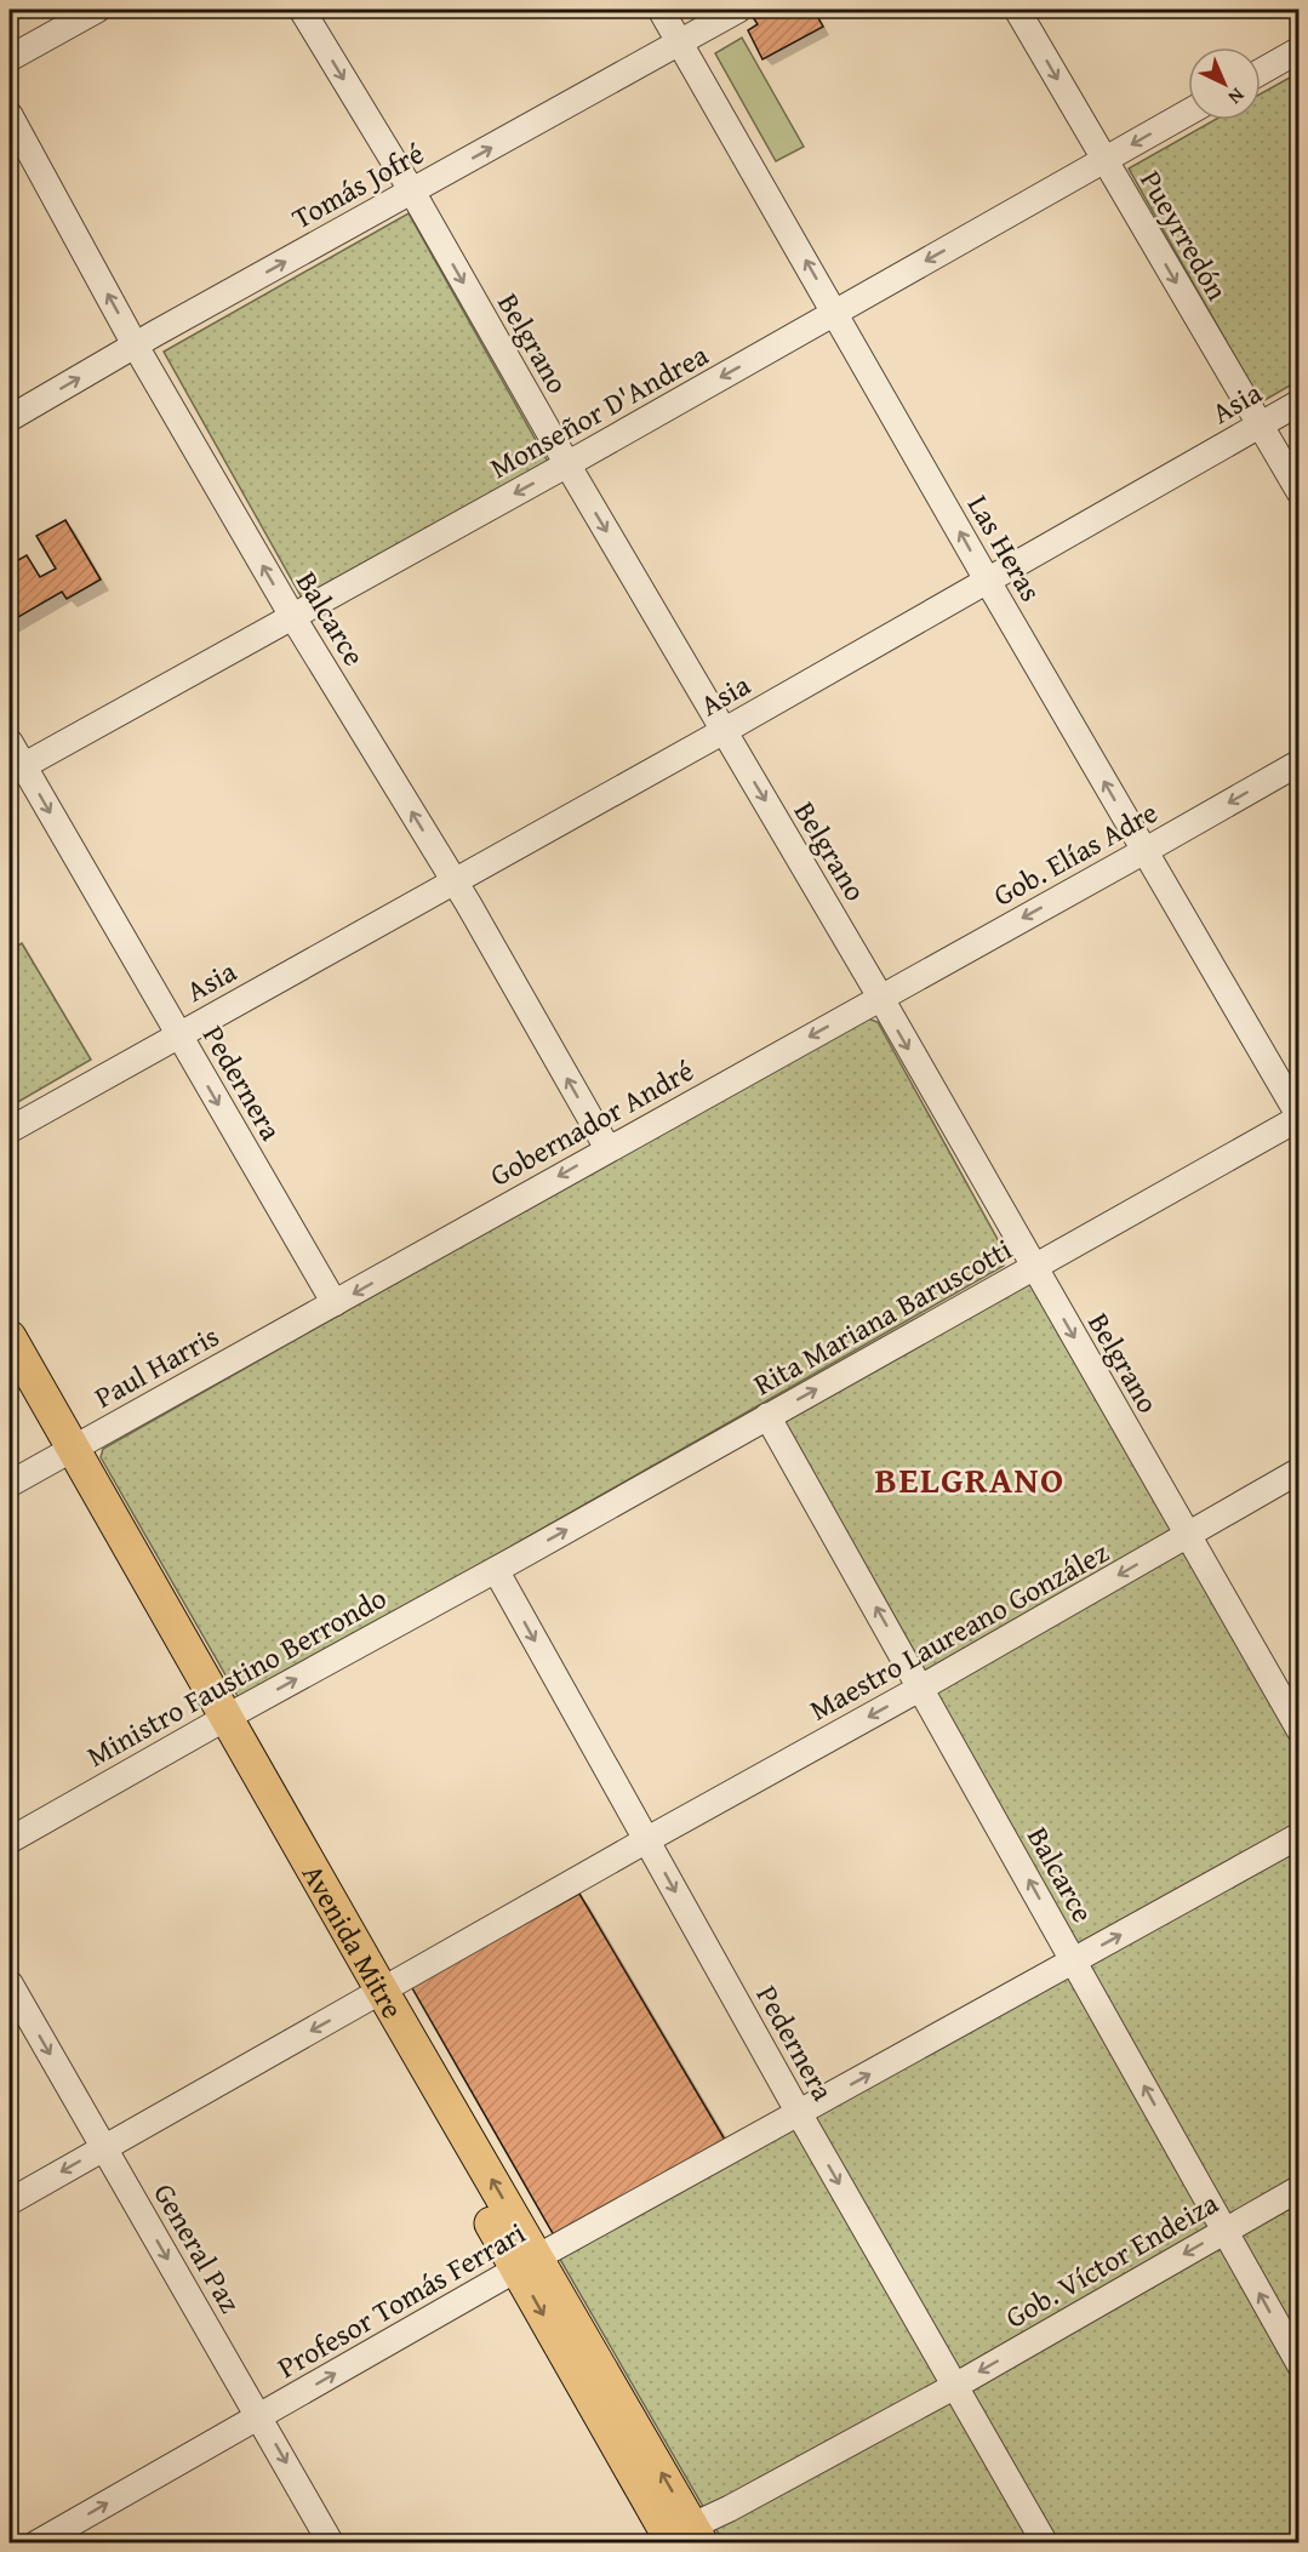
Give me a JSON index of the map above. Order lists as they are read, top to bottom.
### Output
{
  "streets": {
    "main road": ["Avenida Mitre"],
    "street": [
      "Tomás Jofré",
      "Pueyrredón",
      "Belgrano",
      "Asia",
      "Monseñor D'Andrea",
      "Las Heras",
      "Balcarce",
      "Gob. Elías Adre",
      "Pedernera",
      "Gobernador André",
      "Rita Mariana Baruscotti",
      "Paul Harris",
      "Maestro Laureano González",
      "Ministro Faustino Berrondo",
      "General Paz",
      "Gob. Víctor Endeiza",
      "Profesor Tomás Ferrari"
    ]
  },
  "crossings": [
    ["Tomás Jofré", "Belgrano"],
    ["Tomás Jofré", "Las Heras"],
    ["Tomás Jofré", "Balcarce"],
    ["Pueyrredón", "Asia"],
    ["Pueyrredón", "Monseñor D'Andrea"],
    ["Belgrano", "Asia"],
    ["Belgrano", "Monseñor D'Andrea"],
    ["Belgrano", "Gob. Elías Adre"],
    ["Belgrano", "Gobernador André"],
    ["Belgrano", "Rita Mariana Baruscotti"],
    ["Belgrano", "Maestro Laureano González"],
    ["Asia", "Las Heras"],
    ["Asia", "Balcarce"],
    ["Asia", "Pedernera"],
    ["Monseñor D'Andrea", "Las Heras"],
    ["Monseñor D'Andrea", "Balcarce"],
    ["Monseñor D'Andrea", "Pedernera"],
    ["Las Heras", "Gob. Elías Adre"],
    ["Las Heras", "Rita Mariana Baruscotti"],
    ["Balcarce", "Gobernador André"],
    ["Balcarce", "Rita Mariana Baruscotti"],
    ["Balcarce", "Maestro Laureano González"],
    ["Balcarce", "Gob. Víctor Endeiza"],
    ["Balcarce", "Profesor Tomás Ferrari"],
    ["Gob. Elías Adre", "Gobernador André"],
    ["Pedernera", "Gobernador André"],
    ["Pedernera", "Rita Mariana Baruscotti"],
    ["Pedernera", "Paul Harris"],
    ["Pedernera", "Maestro Laureano González"],
    ["Pedernera", "Ministro Faustino Berrondo"],
    ["Pedernera", "Gob. Víctor Endeiza"],
    ["Pedernera", "Profesor Tomás Ferrari"],
    ["Gobernador André", "Paul Harris"],
    ["Rita Mariana Baruscotti", "Ministro Faustino Berrondo"],
    ["Paul Harris", "Avenida Mitre"],
    ["Maestro Laureano González", "Avenida Mitre"],
    ["Maestro Laureano González", "General Paz"],
    ["Ministro Faustino Berrondo", "Avenida Mitre"],
    ["Avenida Mitre", "Gob. Víctor Endeiza"],
    ["Avenida Mitre", "Profesor Tomás Ferrari"],
    ["General Paz", "Profesor Tomás Ferrari"]
  ],
  "one_way": [
    "Tomás Jofré",
    "Pueyrredón",
    "Belgrano",
    "Monseñor D'Andrea",
    "Las Heras",
    "Balcarce",
    "Gob. Elías Adre",
    "Pedernera",
    "Gobernador André",
    "Rita Mariana Baruscotti",
    "Maestro Laureano González",
    "Ministro Faustino Berrondo",
    "General Paz",
    "Gob. Víctor Endeiza",
    "Profesor Tomás Ferrari"
  ],
  "districts": ["BELGRANO"],
  "north": "bottom right"
}
